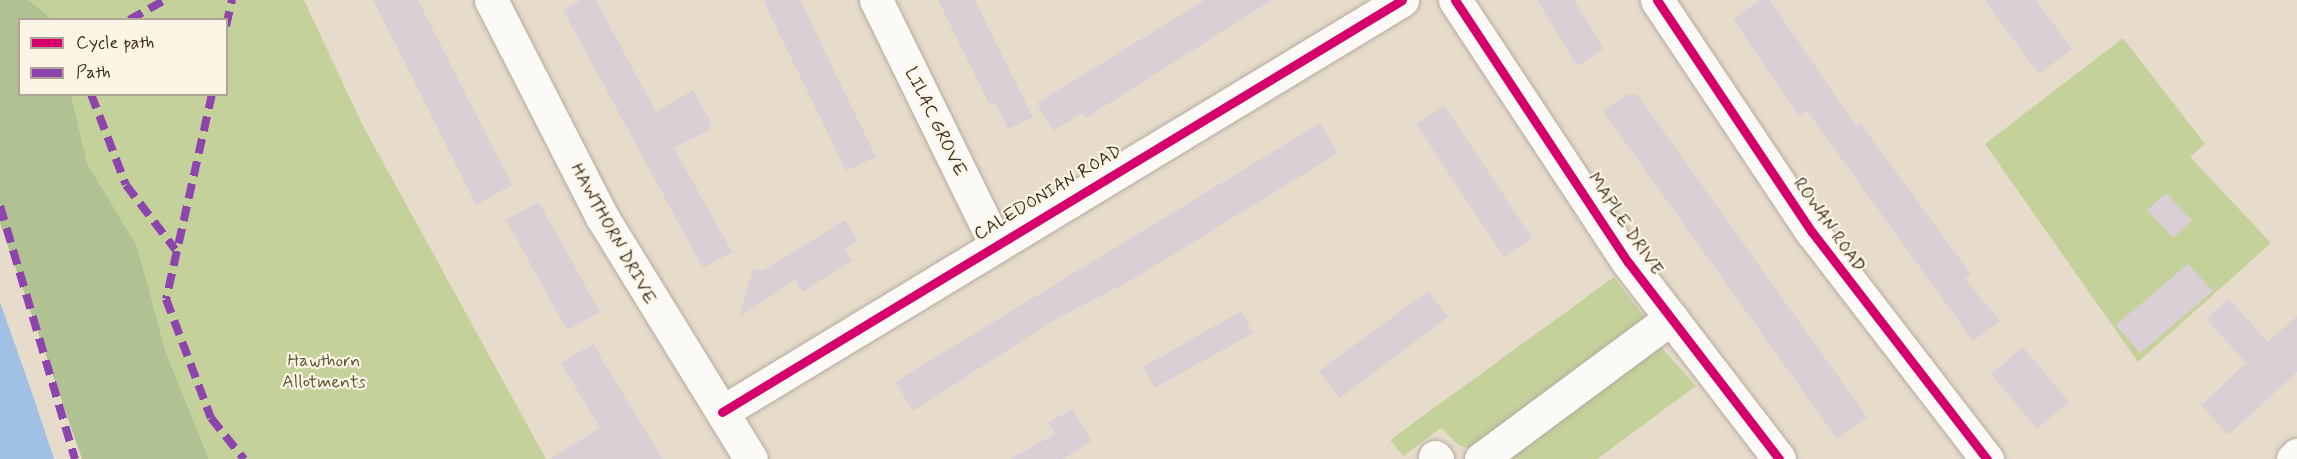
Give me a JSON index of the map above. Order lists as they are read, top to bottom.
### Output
{
  "streets": {
    "street": [
      "LILAC GROVE",
      "CALEDONIAN ROAD",
      "MAPLE DRIVE",
      "ROWAN ROAD",
      "HAWTHORN DRIVE"
    ]
  },
  "crossings": [
    ["LILAC GROVE", "CALEDONIAN ROAD"],
    ["CALEDONIAN ROAD", "HAWTHORN DRIVE"]
  ],
  "parks": ["Hawthorn Allotments"],
  "legend": ["Cycle path", "Path"]
}
